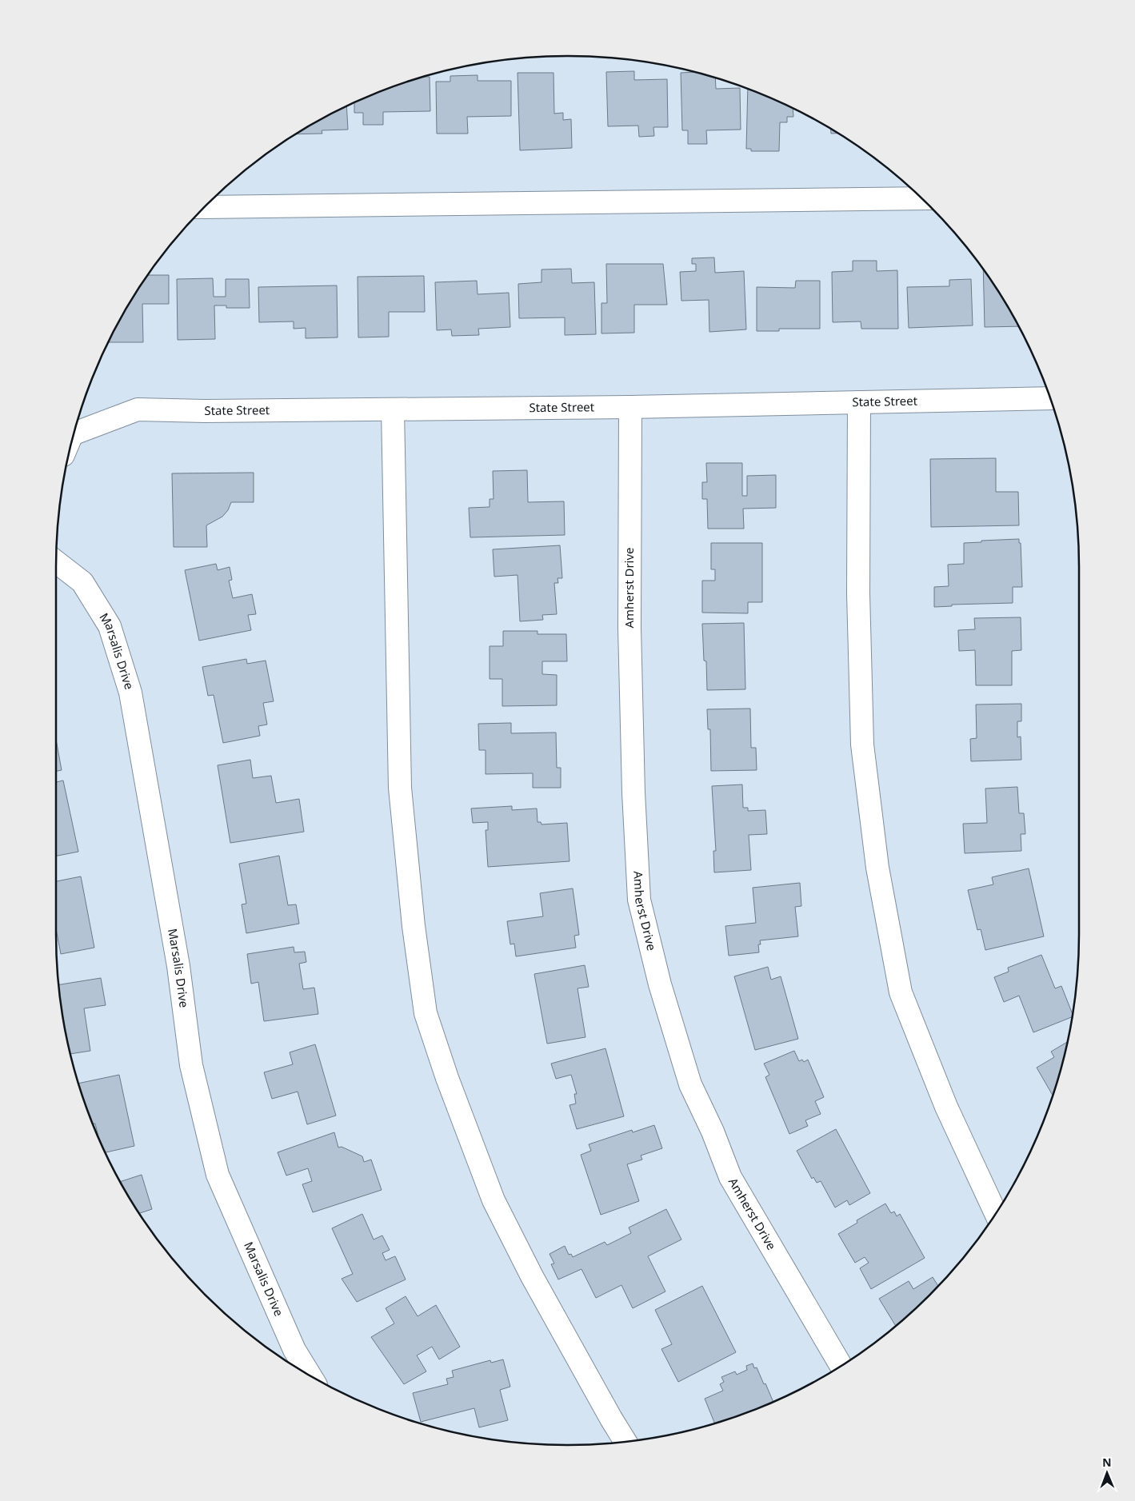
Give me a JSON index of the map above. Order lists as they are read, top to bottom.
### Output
{
  "streets": {
    "street": ["State Street", "Amherst Drive", "Marsalis Drive"]
  },
  "crossings": [
    ["State Street", "Amherst Drive"]
  ],
  "north": "top"
}
